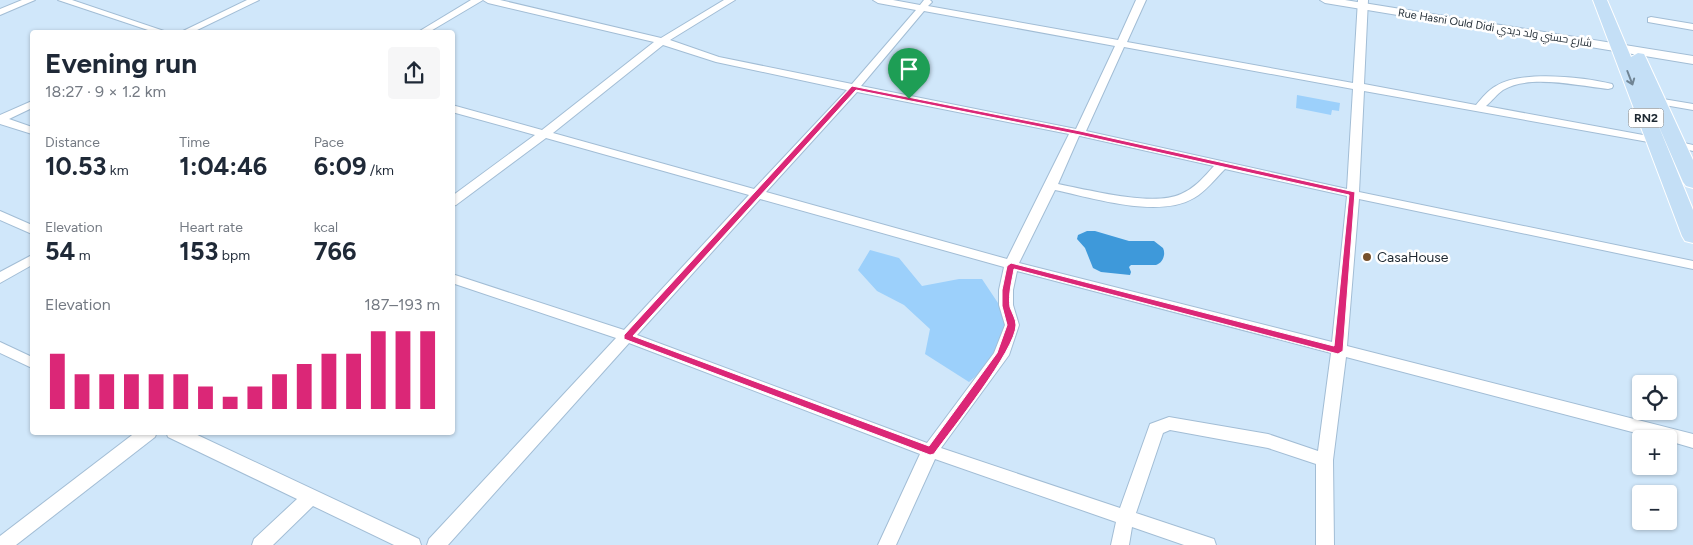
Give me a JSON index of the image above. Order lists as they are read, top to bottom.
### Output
{
  "streets": {
    "highway": ["RN2"],
    "street": ["Rue Hasni Ould Didi شارع حسني ولد ديدي"]
  },
  "crossings": [
    ["Rue Hasni Ould Didi شارع حسني ولد ديدي", "RN2"]
  ],
  "places": ["CasaHouse"],
  "page": {
    "heading": ["Evening run", "18:27 · 9 × 1.2 km"],
    "stats": [
      ["Distance", "10.53 km"],
      ["Time", "1:04:46"],
      ["Pace", "6:09 /km"],
      ["Elevation", "54 m"],
      ["Heart rate", "153 bpm"],
      ["kcal", "766"]
    ],
    "chart": ["Elevation", "187–193 m"],
    "map_buttons": ["+", "−"]
  }
}
